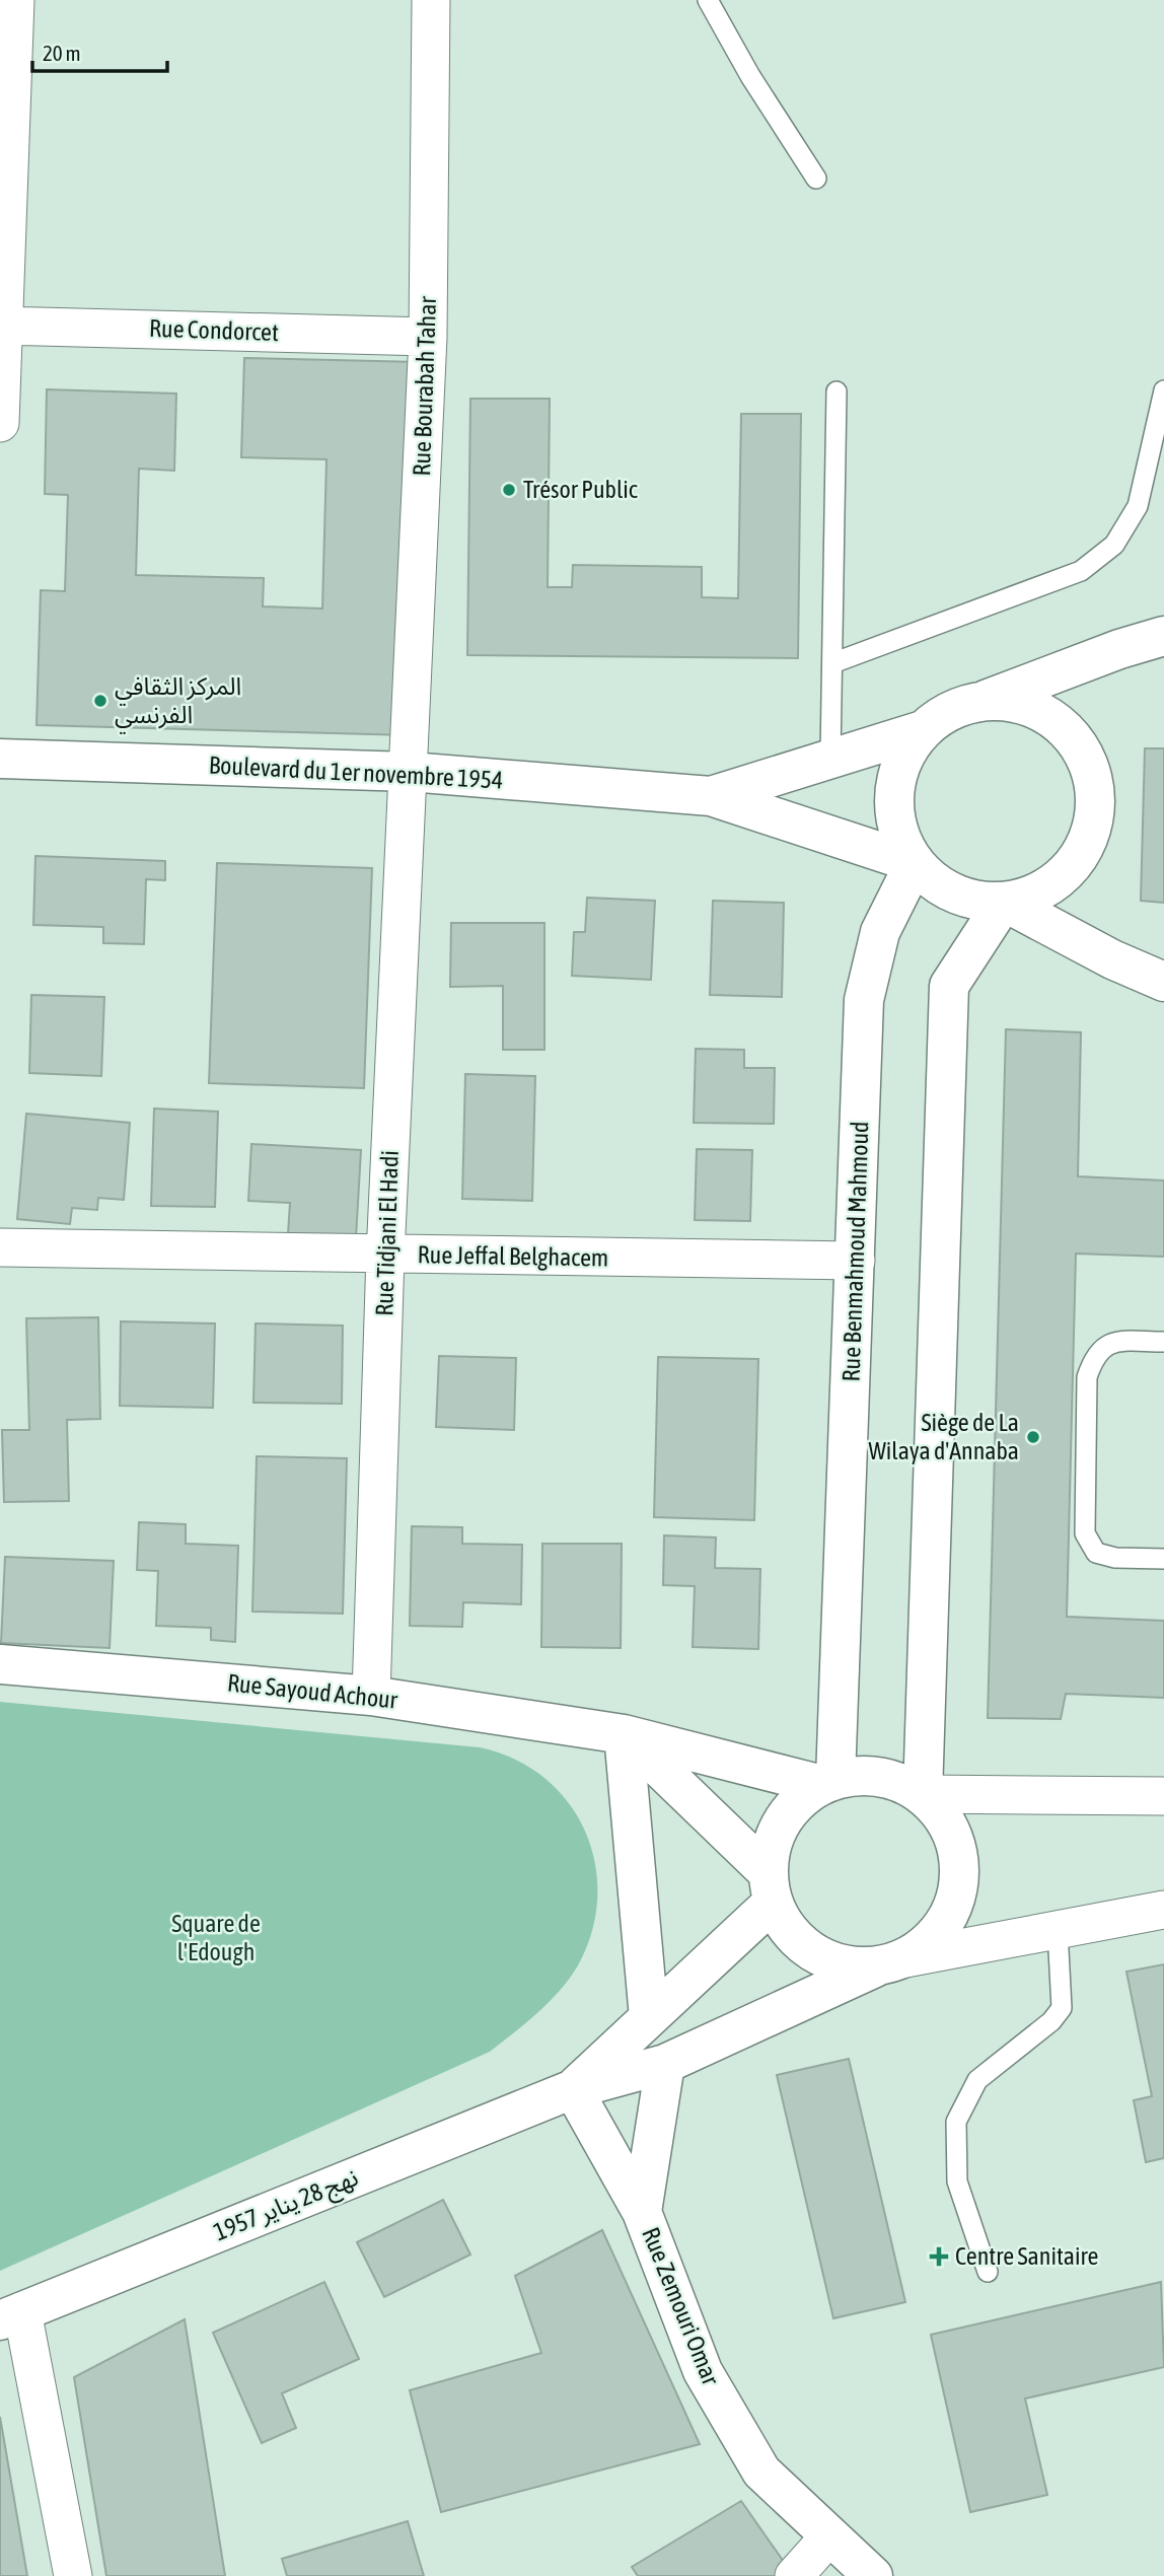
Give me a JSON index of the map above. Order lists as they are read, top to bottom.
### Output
{
  "streets": {
    "main road": [
      "Boulevard du 1er novembre 1954",
      "Rue Benmahmoud Mahmoud",
      "Rue Sayoud Achour",
      "نهج 28 يناير 1957",
      "Rue Zemouri Omar"
    ],
    "street": [
      "Rue Condorcet",
      "Rue Bourabah Tahar",
      "Rue Tidjani El Hadi",
      "Rue Jeffal Belghacem"
    ]
  },
  "crossings": [
    ["Rue Condorcet", "Rue Bourabah Tahar"],
    ["Rue Bourabah Tahar", "Boulevard du 1er novembre 1954"],
    ["Rue Bourabah Tahar", "Rue Tidjani El Hadi"],
    ["Boulevard du 1er novembre 1954", "Rue Tidjani El Hadi"],
    ["Rue Tidjani El Hadi", "Rue Jeffal Belghacem"],
    ["Rue Tidjani El Hadi", "Rue Sayoud Achour"],
    ["Rue Benmahmoud Mahmoud", "Rue Jeffal Belghacem"],
    ["Rue Benmahmoud Mahmoud", "Rue Sayoud Achour"]
  ],
  "parks": ["Square de l'Edough"],
  "places": {
    "other": ["Trésor Public", "المركز الثقافي الفرنسي", "Siège de La Wilaya d'Annaba"],
    "health": ["Centre Sanitaire"]
  },
  "scale_bar": "20 m"
}
